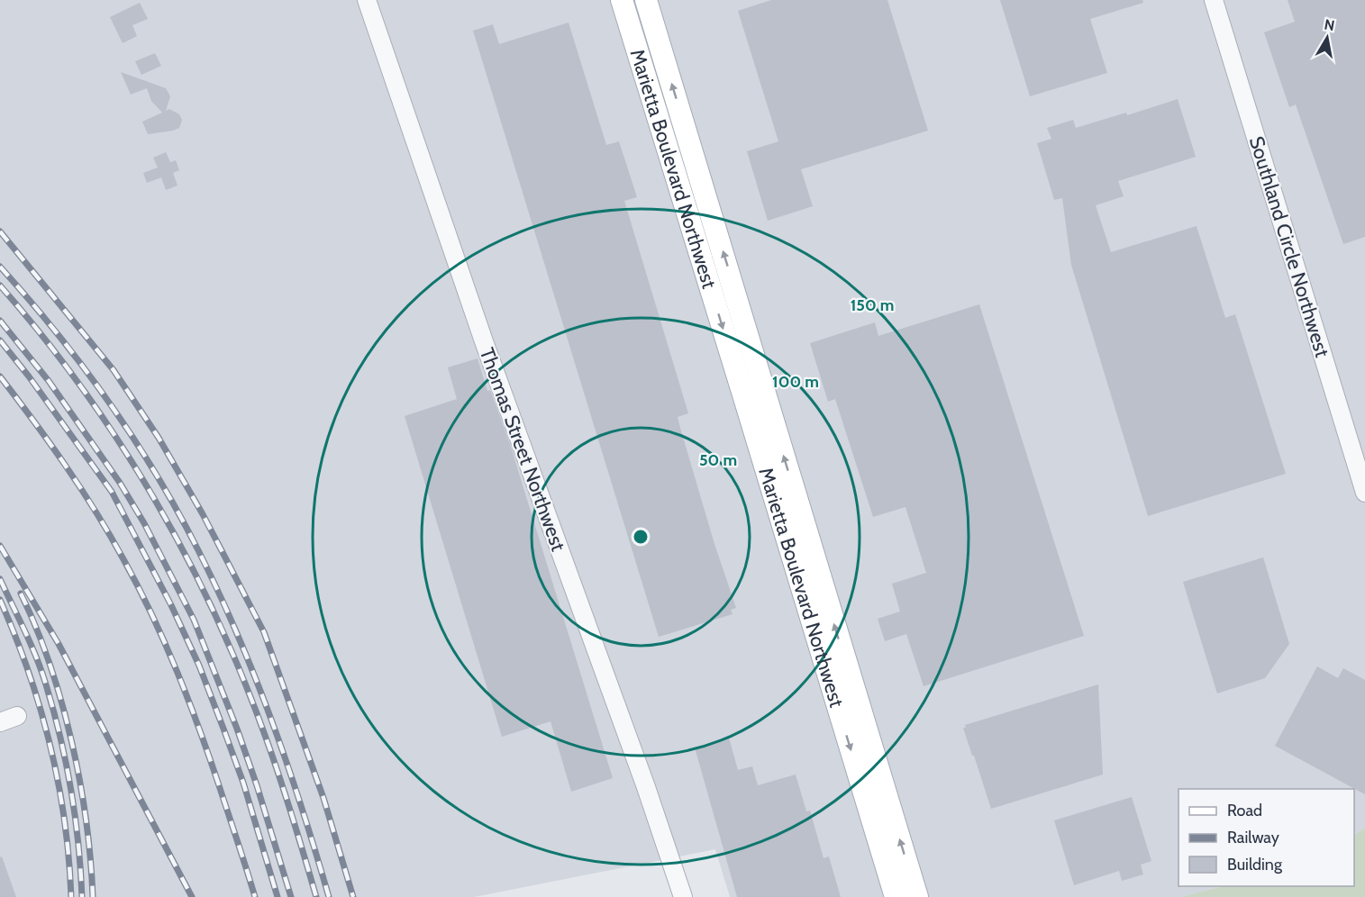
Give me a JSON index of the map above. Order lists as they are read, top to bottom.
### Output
{
  "streets": {
    "main road": ["Marietta Boulevard Northwest"],
    "street": ["Southland Circle Northwest", "Thomas Street Northwest"]
  },
  "legend": ["Road", "Railway", "Building"],
  "north": "top",
  "rings": ["150 m", "100 m", "50 m"]
}
